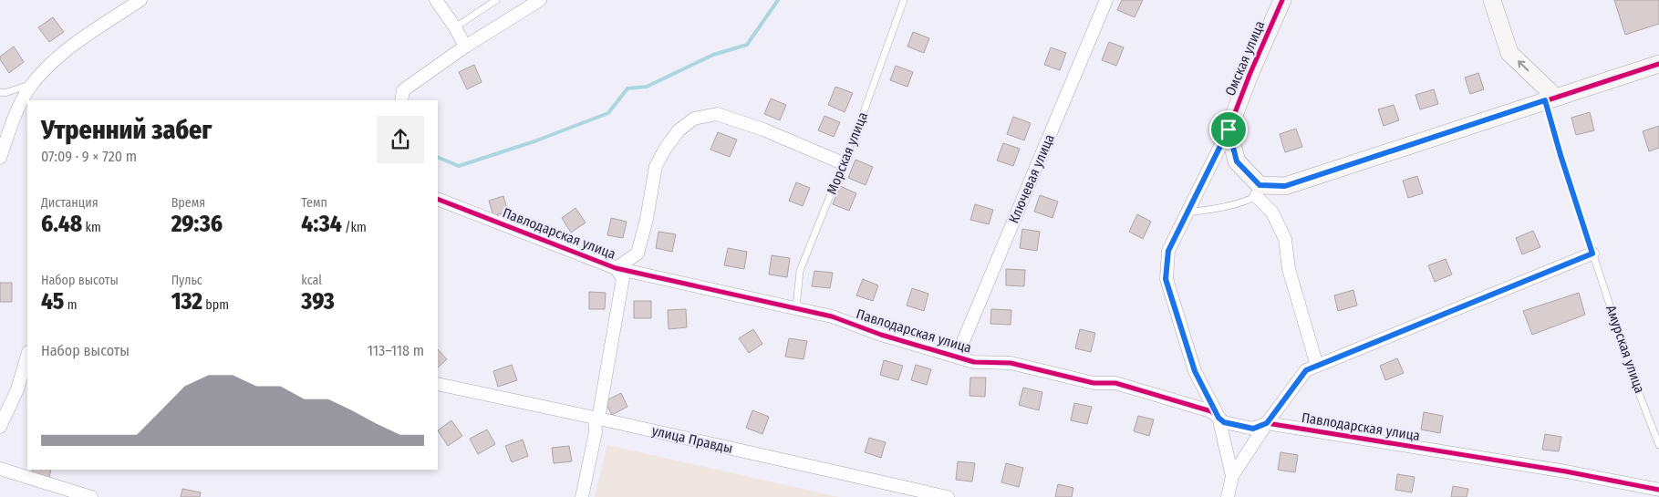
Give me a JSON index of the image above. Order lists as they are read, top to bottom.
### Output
{
  "streets": {
    "street": [
      "Омская улица",
      "Ключевая улица",
      "Павлодарская улица",
      "улица Правды"
    ],
    "lane": ["Морская улица", "Амурская улица"]
  },
  "crossings": [
    ["Омская улица", "Павлодарская улица"],
    ["Морская улица", "Павлодарская улица"],
    ["Ключевая улица", "Павлодарская улица"]
  ],
  "page": {
    "heading": ["Утренний забег", "07:09 · 9 × 720 m"],
    "stats": [
      ["Дистанция", "6.48 km"],
      ["Время", "29:36"],
      ["Темп", "4:34 /km"],
      ["Набор высоты", "45 m"],
      ["Пульс", "132 bpm"],
      ["kcal", "393"]
    ],
    "chart": ["Набор высоты", "113–118 m"]
  }
}
